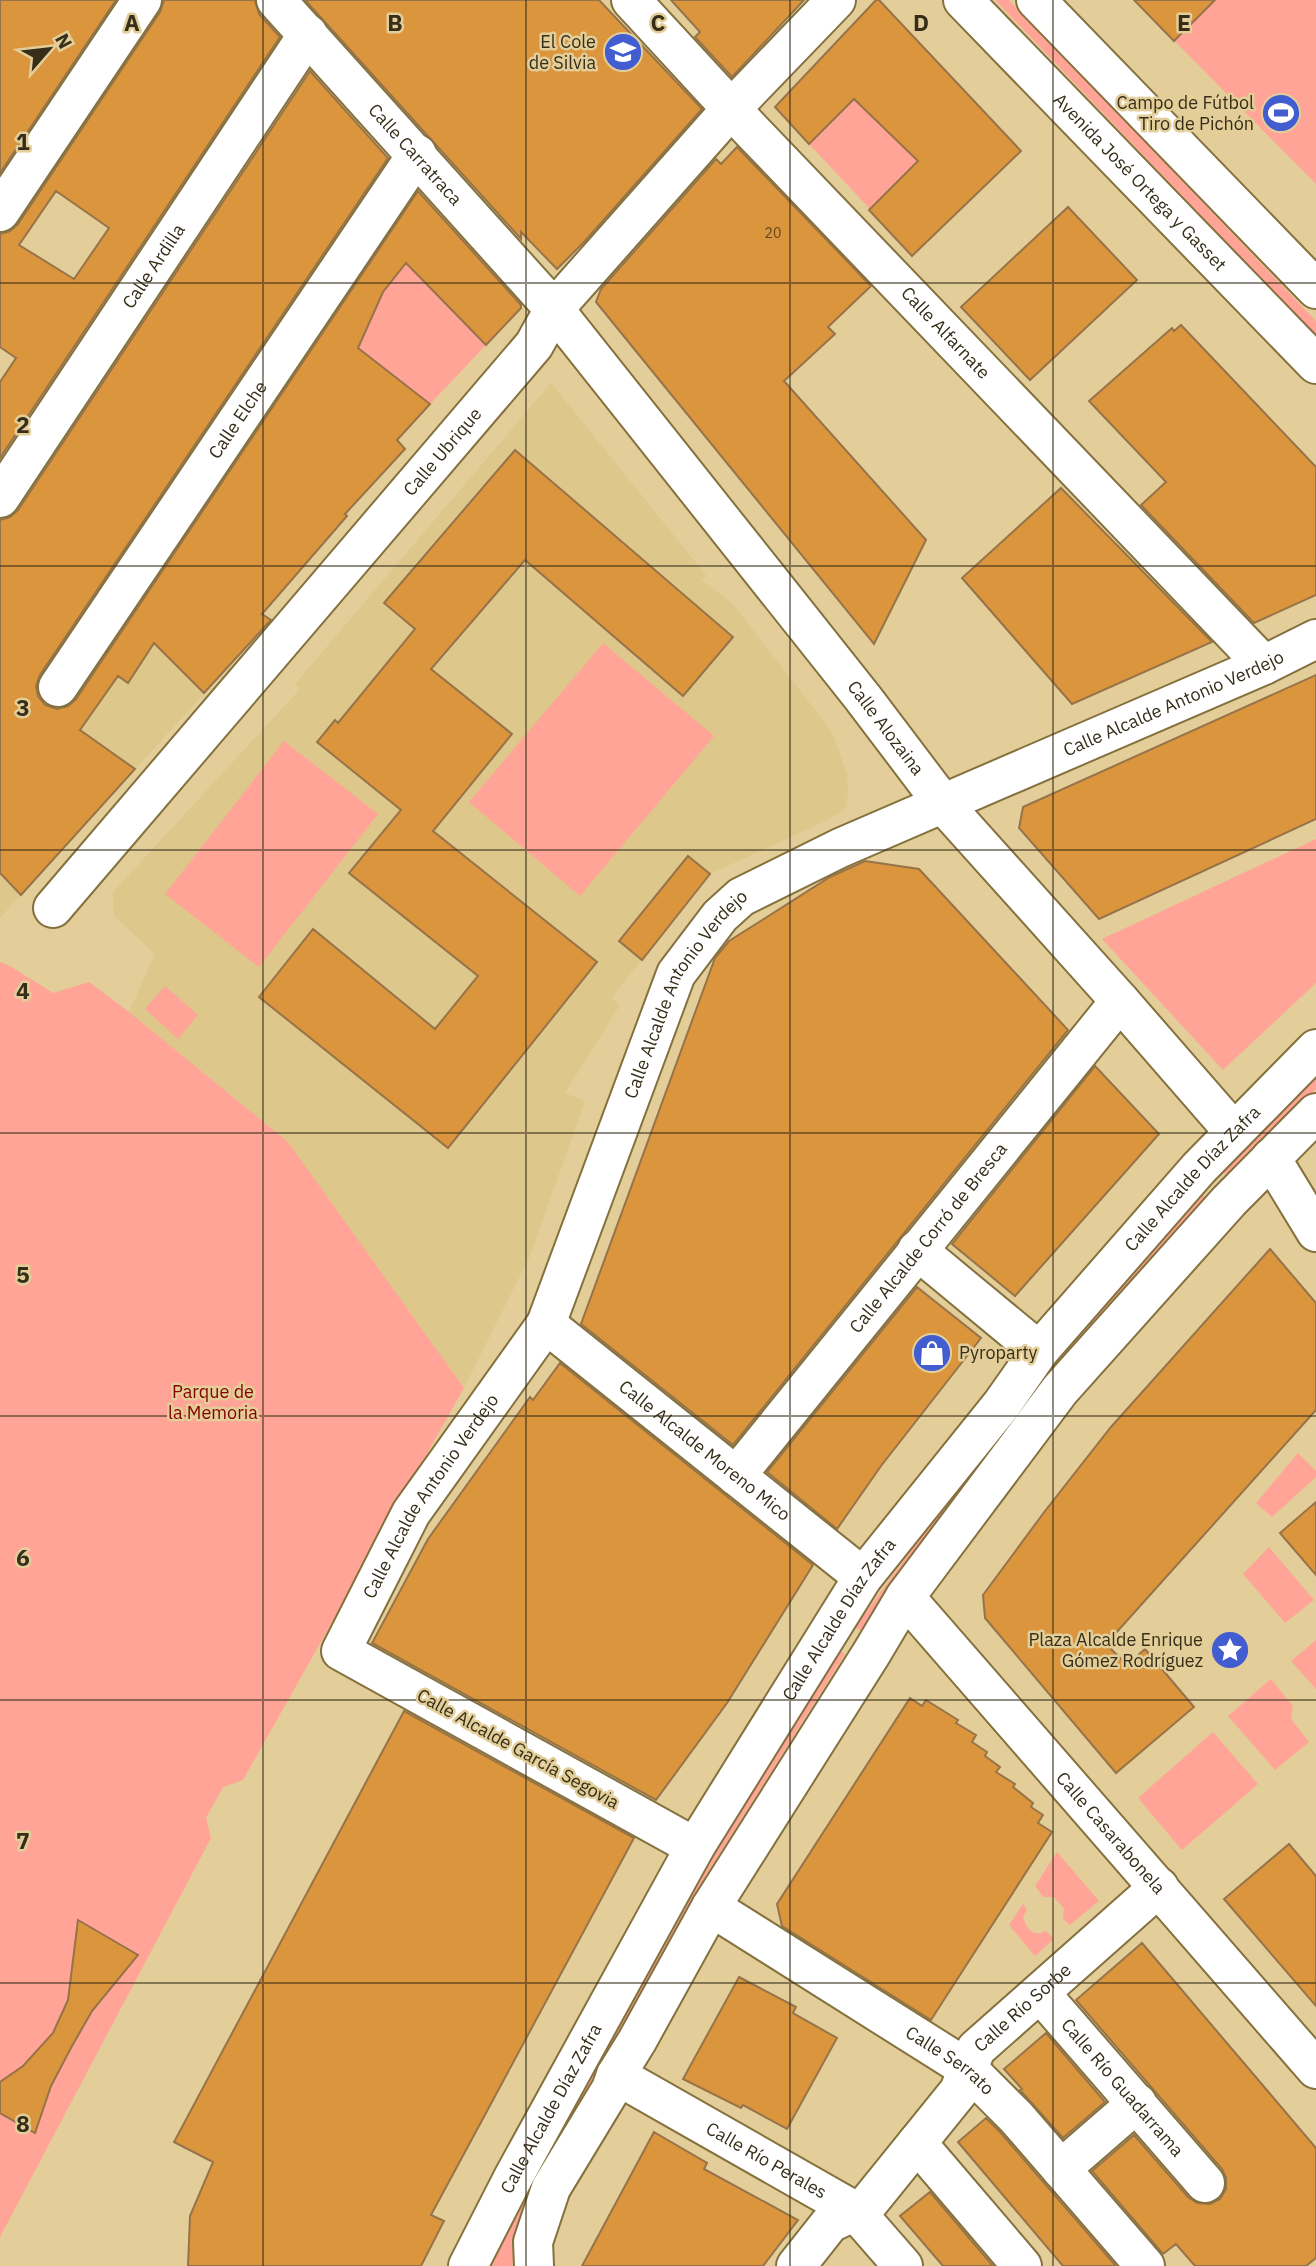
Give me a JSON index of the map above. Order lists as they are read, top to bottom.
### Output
{
  "streets": {
    "street": [
      "Calle Carratraca",
      "Avenida José Ortega y Gasset",
      "Calle Ardilla",
      "Calle Alfarnate",
      "Calle Elche",
      "Calle Ubrique",
      "Calle Alcalde Antonio Verdejo",
      "Calle Alozaina",
      "Calle Alcalde Díaz Zafra",
      "Calle Alcalde Corró de Bresca",
      "Calle Alcalde Moreno Mico",
      "Calle Alcalde García Segovia",
      "Calle Casarabonela",
      "Calle Río Sorbe",
      "Calle Serrato",
      "Calle Río Guadarrama",
      "Calle Río Perales"
    ]
  },
  "crossings": [
    ["Calle Carratraca", "Calle Ardilla"],
    ["Calle Carratraca", "Calle Elche"],
    ["Calle Carratraca", "Calle Ubrique"],
    ["Calle Carratraca", "Calle Alozaina"],
    ["Calle Alfarnate", "Calle Ubrique"],
    ["Calle Alfarnate", "Calle Alcalde Antonio Verdejo"],
    ["Calle Ubrique", "Calle Alozaina"],
    ["Calle Alcalde Antonio Verdejo", "Calle Alozaina"],
    ["Calle Alcalde Antonio Verdejo", "Calle Alcalde Moreno Mico"],
    ["Calle Alcalde Antonio Verdejo", "Calle Alcalde García Segovia"],
    ["Calle Alozaina", "Calle Alcalde Díaz Zafra"],
    ["Calle Alozaina", "Calle Alcalde Corró de Bresca"],
    ["Calle Alcalde Díaz Zafra", "Calle Alcalde Moreno Mico"],
    ["Calle Alcalde Díaz Zafra", "Calle Alcalde García Segovia"],
    ["Calle Alcalde Corró de Bresca", "Calle Alcalde Moreno Mico"],
    ["Calle Casarabonela", "Calle Río Sorbe"],
    ["Calle Río Sorbe", "Calle Serrato"],
    ["Calle Río Sorbe", "Calle Río Guadarrama"],
    ["Calle Río Sorbe", "Calle Río Perales"]
  ],
  "parks": ["Parque de la Memoria"],
  "places": {
    "school or university": ["El Cole de Silvia"],
    "sports": ["Campo de Fútbol Tiro de Pichón"],
    "shop": ["Pyroparty"],
    "place": ["Plaza Alcalde Enrique Gómez Rodríguez"]
  },
  "house_numbers": ["20"],
  "north": "top right",
  "grid": {
    "columns": [
      "A",
      "B",
      "C",
      "D",
      "E"
    ],
    "rows": [
      "1",
      "2",
      "3",
      "4",
      "5",
      "6",
      "7",
      "8"
    ]
  }
}
